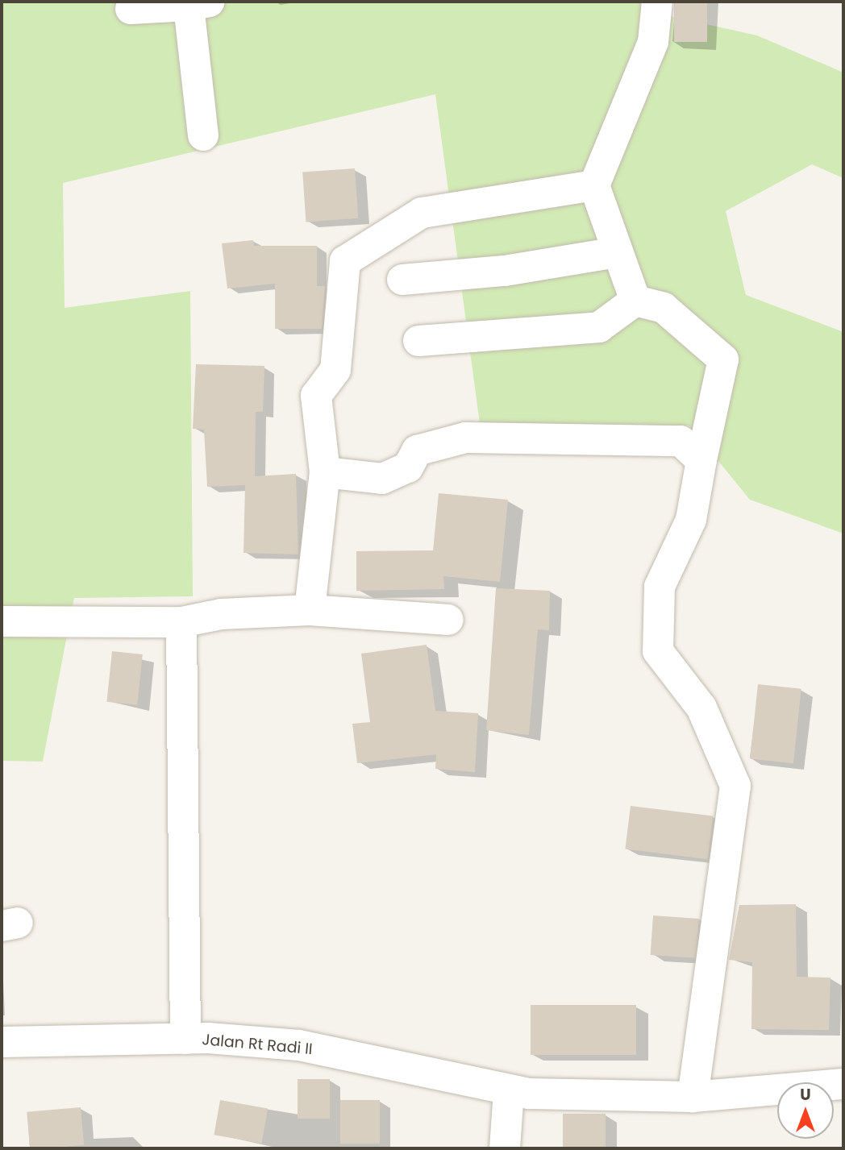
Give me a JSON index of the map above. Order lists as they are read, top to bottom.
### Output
{
  "streets": {
    "street": ["Jalan Rt Radi II"]
  },
  "north": "top"
}
